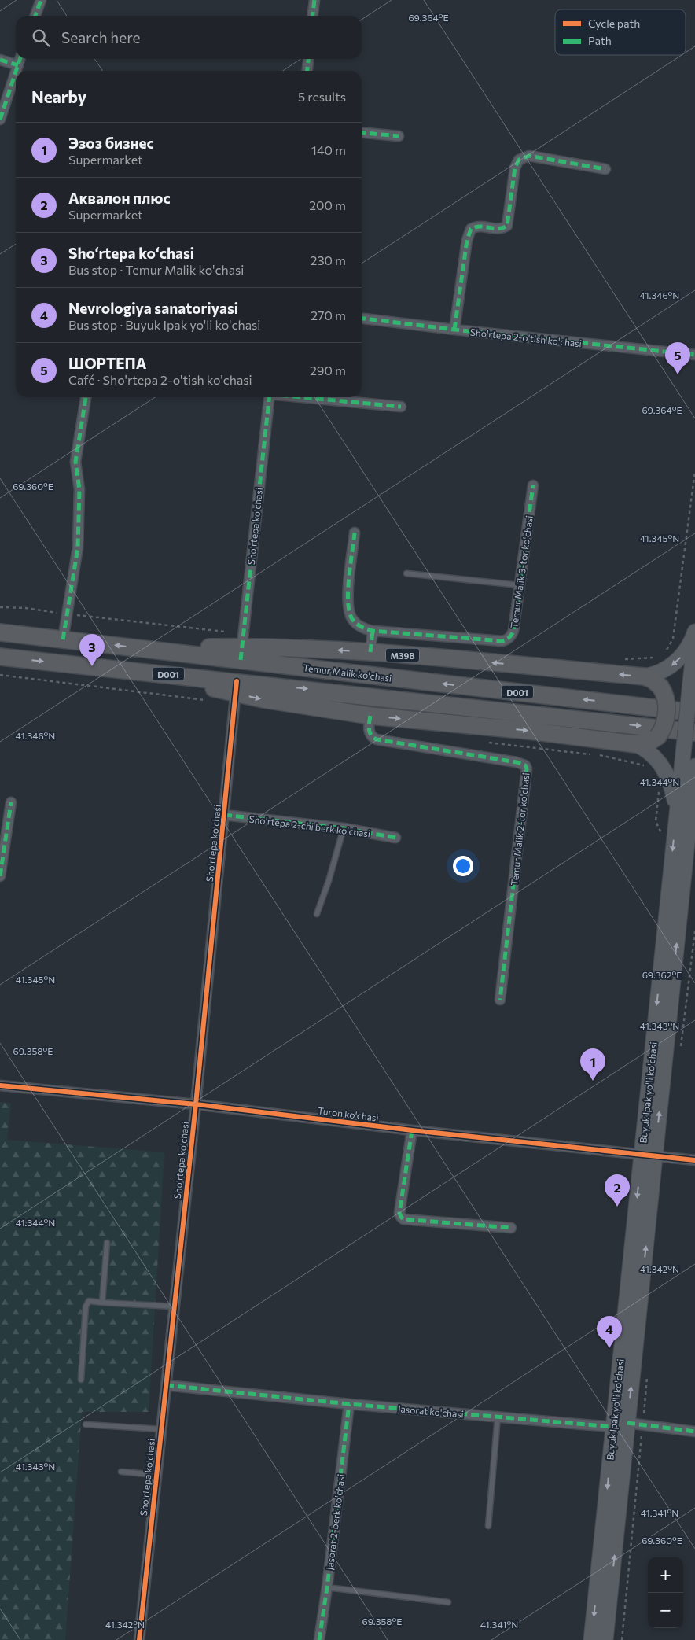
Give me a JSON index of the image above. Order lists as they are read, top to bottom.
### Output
{
  "streets": {
    "highway": ["M39B", "Temur Malik ko'chasi", "D001"],
    "main road": ["Buyuk Ipak yo'li ko'chasi"],
    "street": [
      "Sho'rtepa 2-o'tish ko'chasi",
      "Sho'rtepa ko'chasi",
      "Temur Malik 3-tor ko'chasi",
      "Sho'rtepa 2-chi berk ko'chasi",
      "Temur Malik 2-tor ko'chasi",
      "Turon ko'chasi",
      "Jasorat ko'chasi",
      "Jasorat 2-berk ko'chasi"
    ]
  },
  "crossings": [
    ["Sho'rtepa ko'chasi", "M39B"],
    ["Sho'rtepa ko'chasi", "Temur Malik ko'chasi"],
    ["Sho'rtepa ko'chasi", "Sho'rtepa 2-chi berk ko'chasi"],
    ["Sho'rtepa ko'chasi", "Turon ko'chasi"],
    ["Sho'rtepa ko'chasi", "Jasorat ko'chasi"],
    ["M39B", "Temur Malik ko'chasi"],
    ["Temur Malik ko'chasi", "Buyuk Ipak yo'li ko'chasi"],
    ["Buyuk Ipak yo'li ko'chasi", "Turon ko'chasi"],
    ["Buyuk Ipak yo'li ko'chasi", "Jasorat ko'chasi"],
    ["Jasorat ko'chasi", "Jasorat 2-berk ko'chasi"]
  ],
  "legend": ["Cycle path", "Path"],
  "page": {
    "search": "Search here",
    "heading": ["Nearby", "5 results"],
    "list": [
      {
        "mark": "1",
        "name": "Эзоз бизнес",
        "note": "Supermarket",
        "value": "140 m"
      },
      {
        "mark": "2",
        "name": "Аквалон плюс",
        "note": "Supermarket",
        "value": "200 m"
      },
      {
        "mark": "3",
        "name": "Shoʻrtepa koʻchasi",
        "note": "Bus stop · Temur Malik ko'chasi",
        "value": "230 m"
      },
      {
        "mark": "4",
        "name": "Nevrologiya sanatoriyasi",
        "note": "Bus stop · Buyuk Ipak yo'li ko'chasi",
        "value": "270 m"
      },
      {
        "mark": "5",
        "name": "ШОРТЕПА",
        "note": "Café · Sho'rtepa 2-o'tish ko'chasi",
        "value": "290 m"
      }
    ],
    "pins": [
      "5",
      "3",
      "1",
      "2",
      "4"
    ],
    "map_buttons": ["+", "−"]
  },
  "coordinates": [
    "69.364°E",
    "41.346°N",
    "69.360°E",
    "41.345°N",
    "41.344°N",
    "69.362°E",
    "41.343°N",
    "69.358°E",
    "41.342°N",
    "41.341°N"
  ]
}
